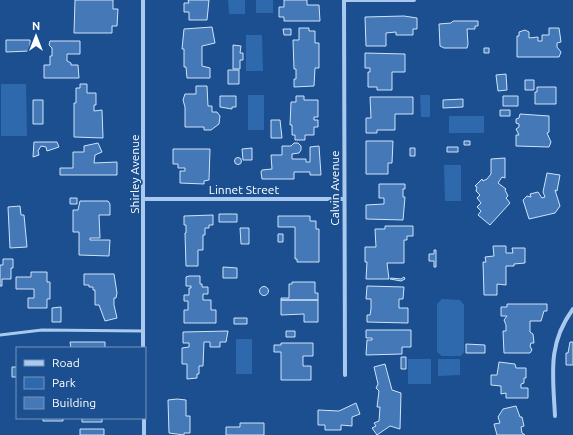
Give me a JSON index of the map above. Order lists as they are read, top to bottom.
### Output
{
  "streets": {
    "street": ["Shirley Avenue", "Calvin Avenue", "Linnet Street"]
  },
  "crossings": [
    ["Shirley Avenue", "Linnet Street"],
    ["Calvin Avenue", "Linnet Street"]
  ],
  "legend": ["Road", "Park", "Building"],
  "north": "top"
}
